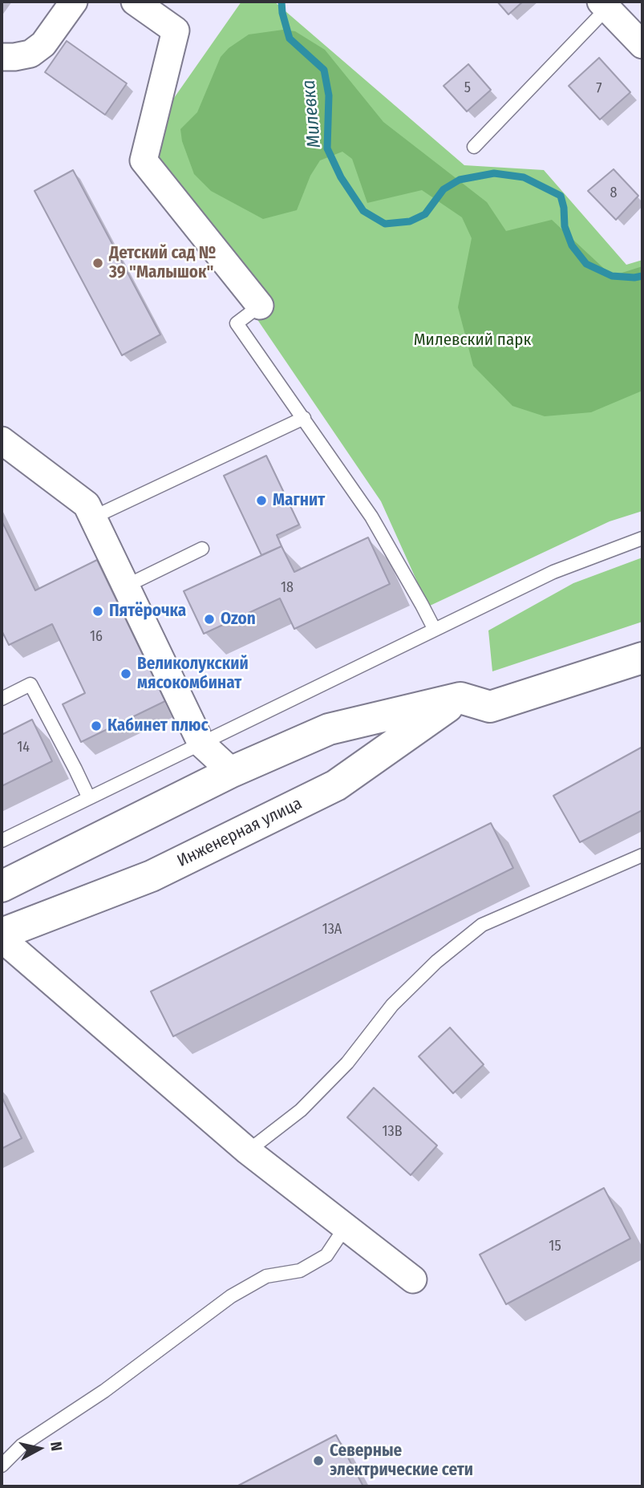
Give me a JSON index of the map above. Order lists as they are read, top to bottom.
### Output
{
  "streets": {
    "main road": ["Инженерная улица"]
  },
  "water": ["Милевка"],
  "parks": ["Милевский парк"],
  "places": [
    "Детский сад № 39 \"Малышок\"",
    "Магнит",
    "Пятёрочка",
    "Ozon",
    "Великолукский мясокомбинат",
    "Кабинет плюс",
    "Северные электрические сети"
  ],
  "house_numbers": [
    "5",
    "7",
    "8",
    "18",
    "16",
    "14",
    "13А",
    "13В",
    "15"
  ],
  "north": "right"
}
